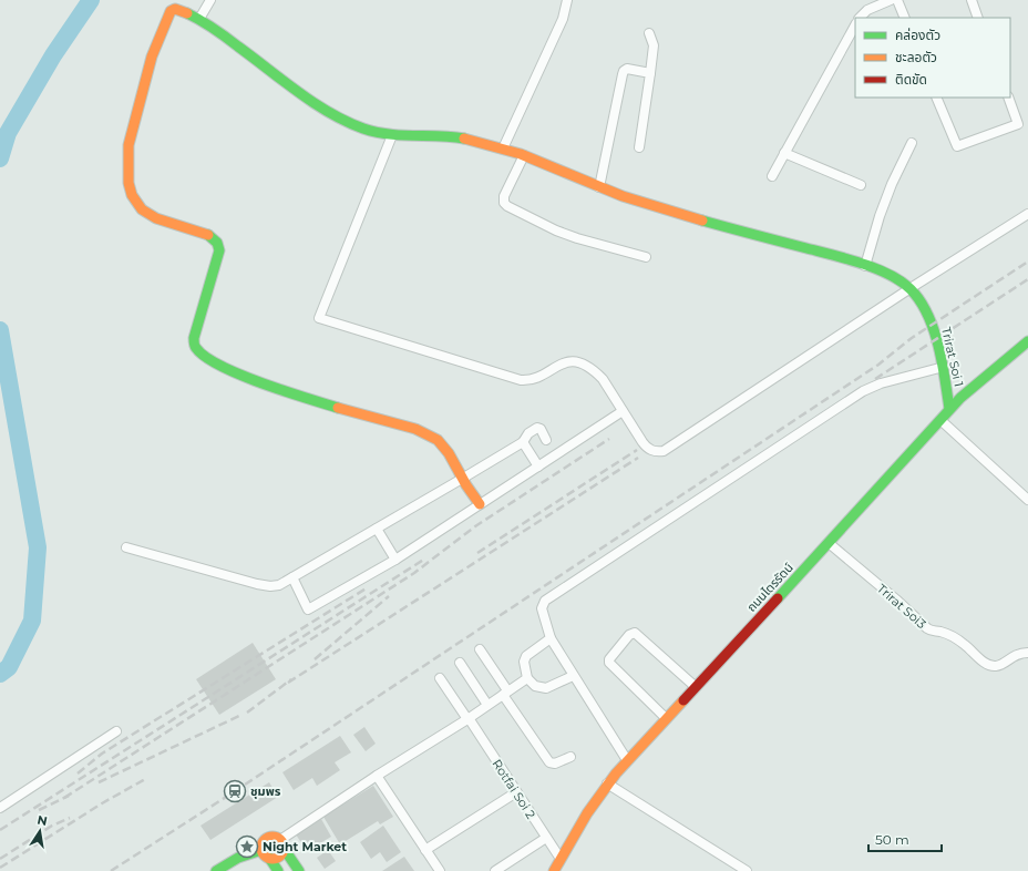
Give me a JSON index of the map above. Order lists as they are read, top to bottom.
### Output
{
  "streets": {
    "street": [
      "Trirat Soi 1",
      "ถนนไตรรัตน์",
      "Trirat Soi3",
      "Rotfai Soi 2"
    ]
  },
  "crossings": [
    ["Trirat Soi 1", "ถนนไตรรัตน์"],
    ["ถนนไตรรัตน์", "Trirat Soi3"],
    ["ถนนไตรรัตน์", "Rotfai Soi 2"]
  ],
  "places": {
    "station": ["ชุมพร"],
    "place": ["Night Market"]
  },
  "legend": ["คล่องตัว", "ชะลอตัว", "ติดขัด"],
  "scale_bar": "50 m",
  "north": "top"
}
